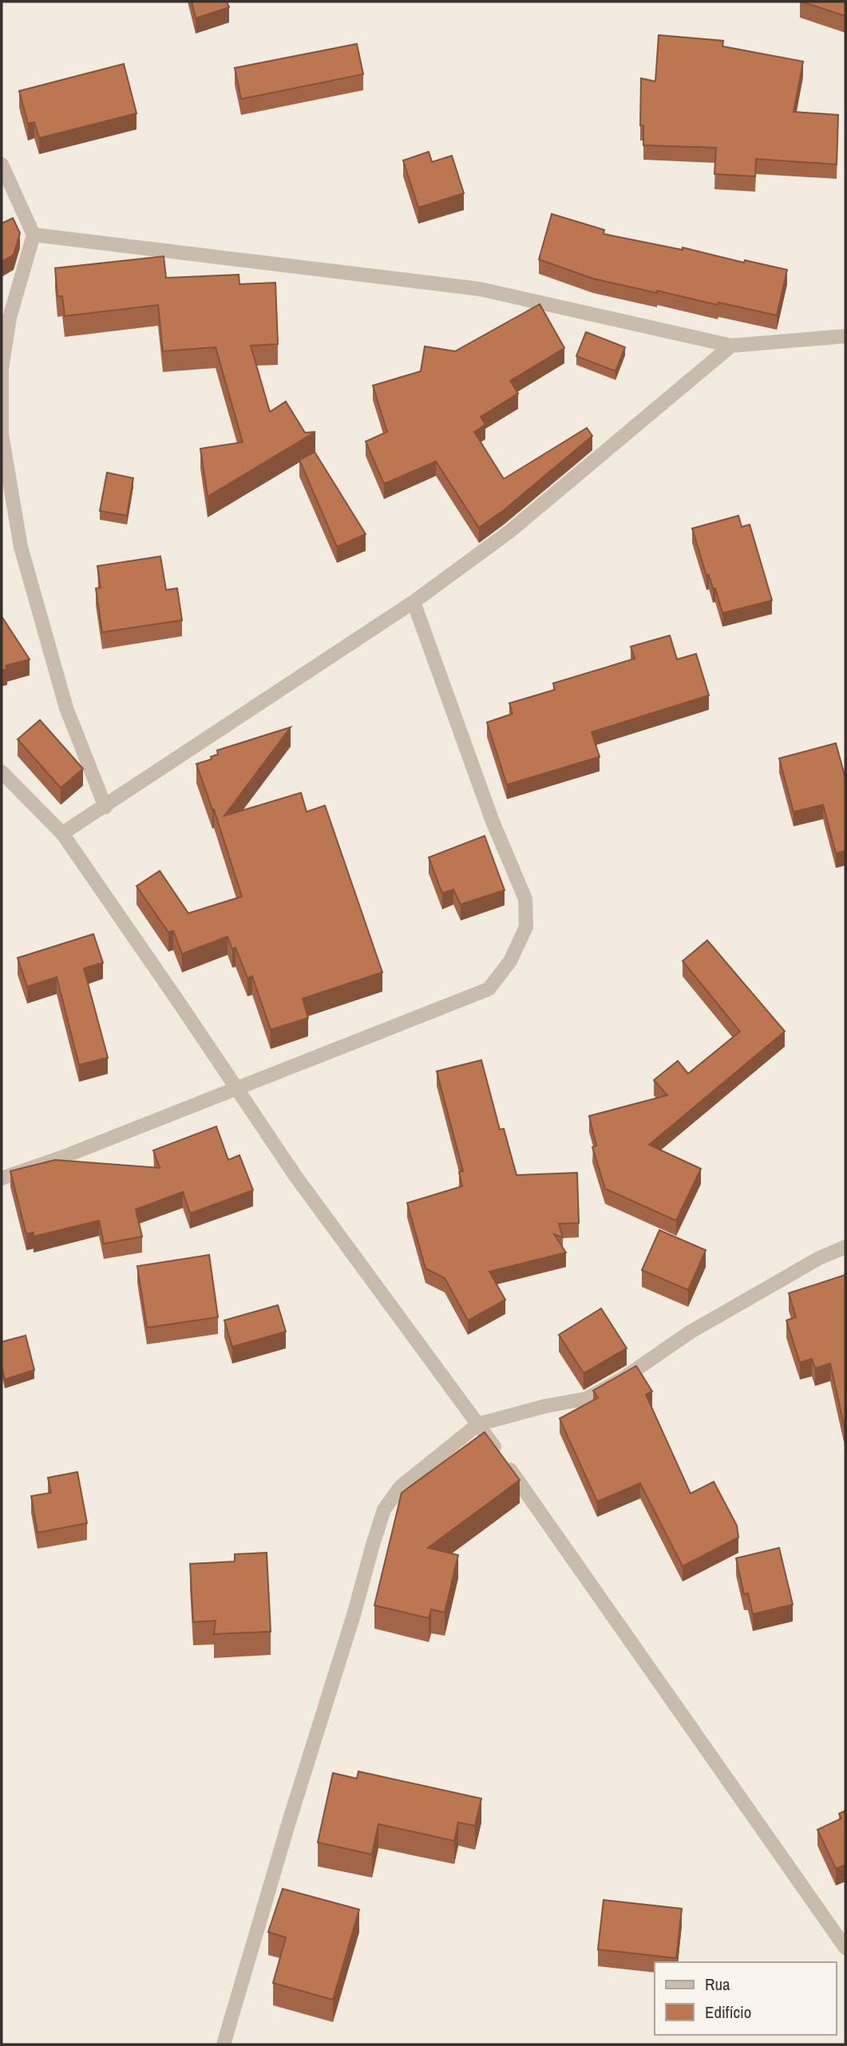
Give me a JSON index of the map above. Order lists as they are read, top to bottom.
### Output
{
  "legend": ["Rua", "Edifício"]
}
